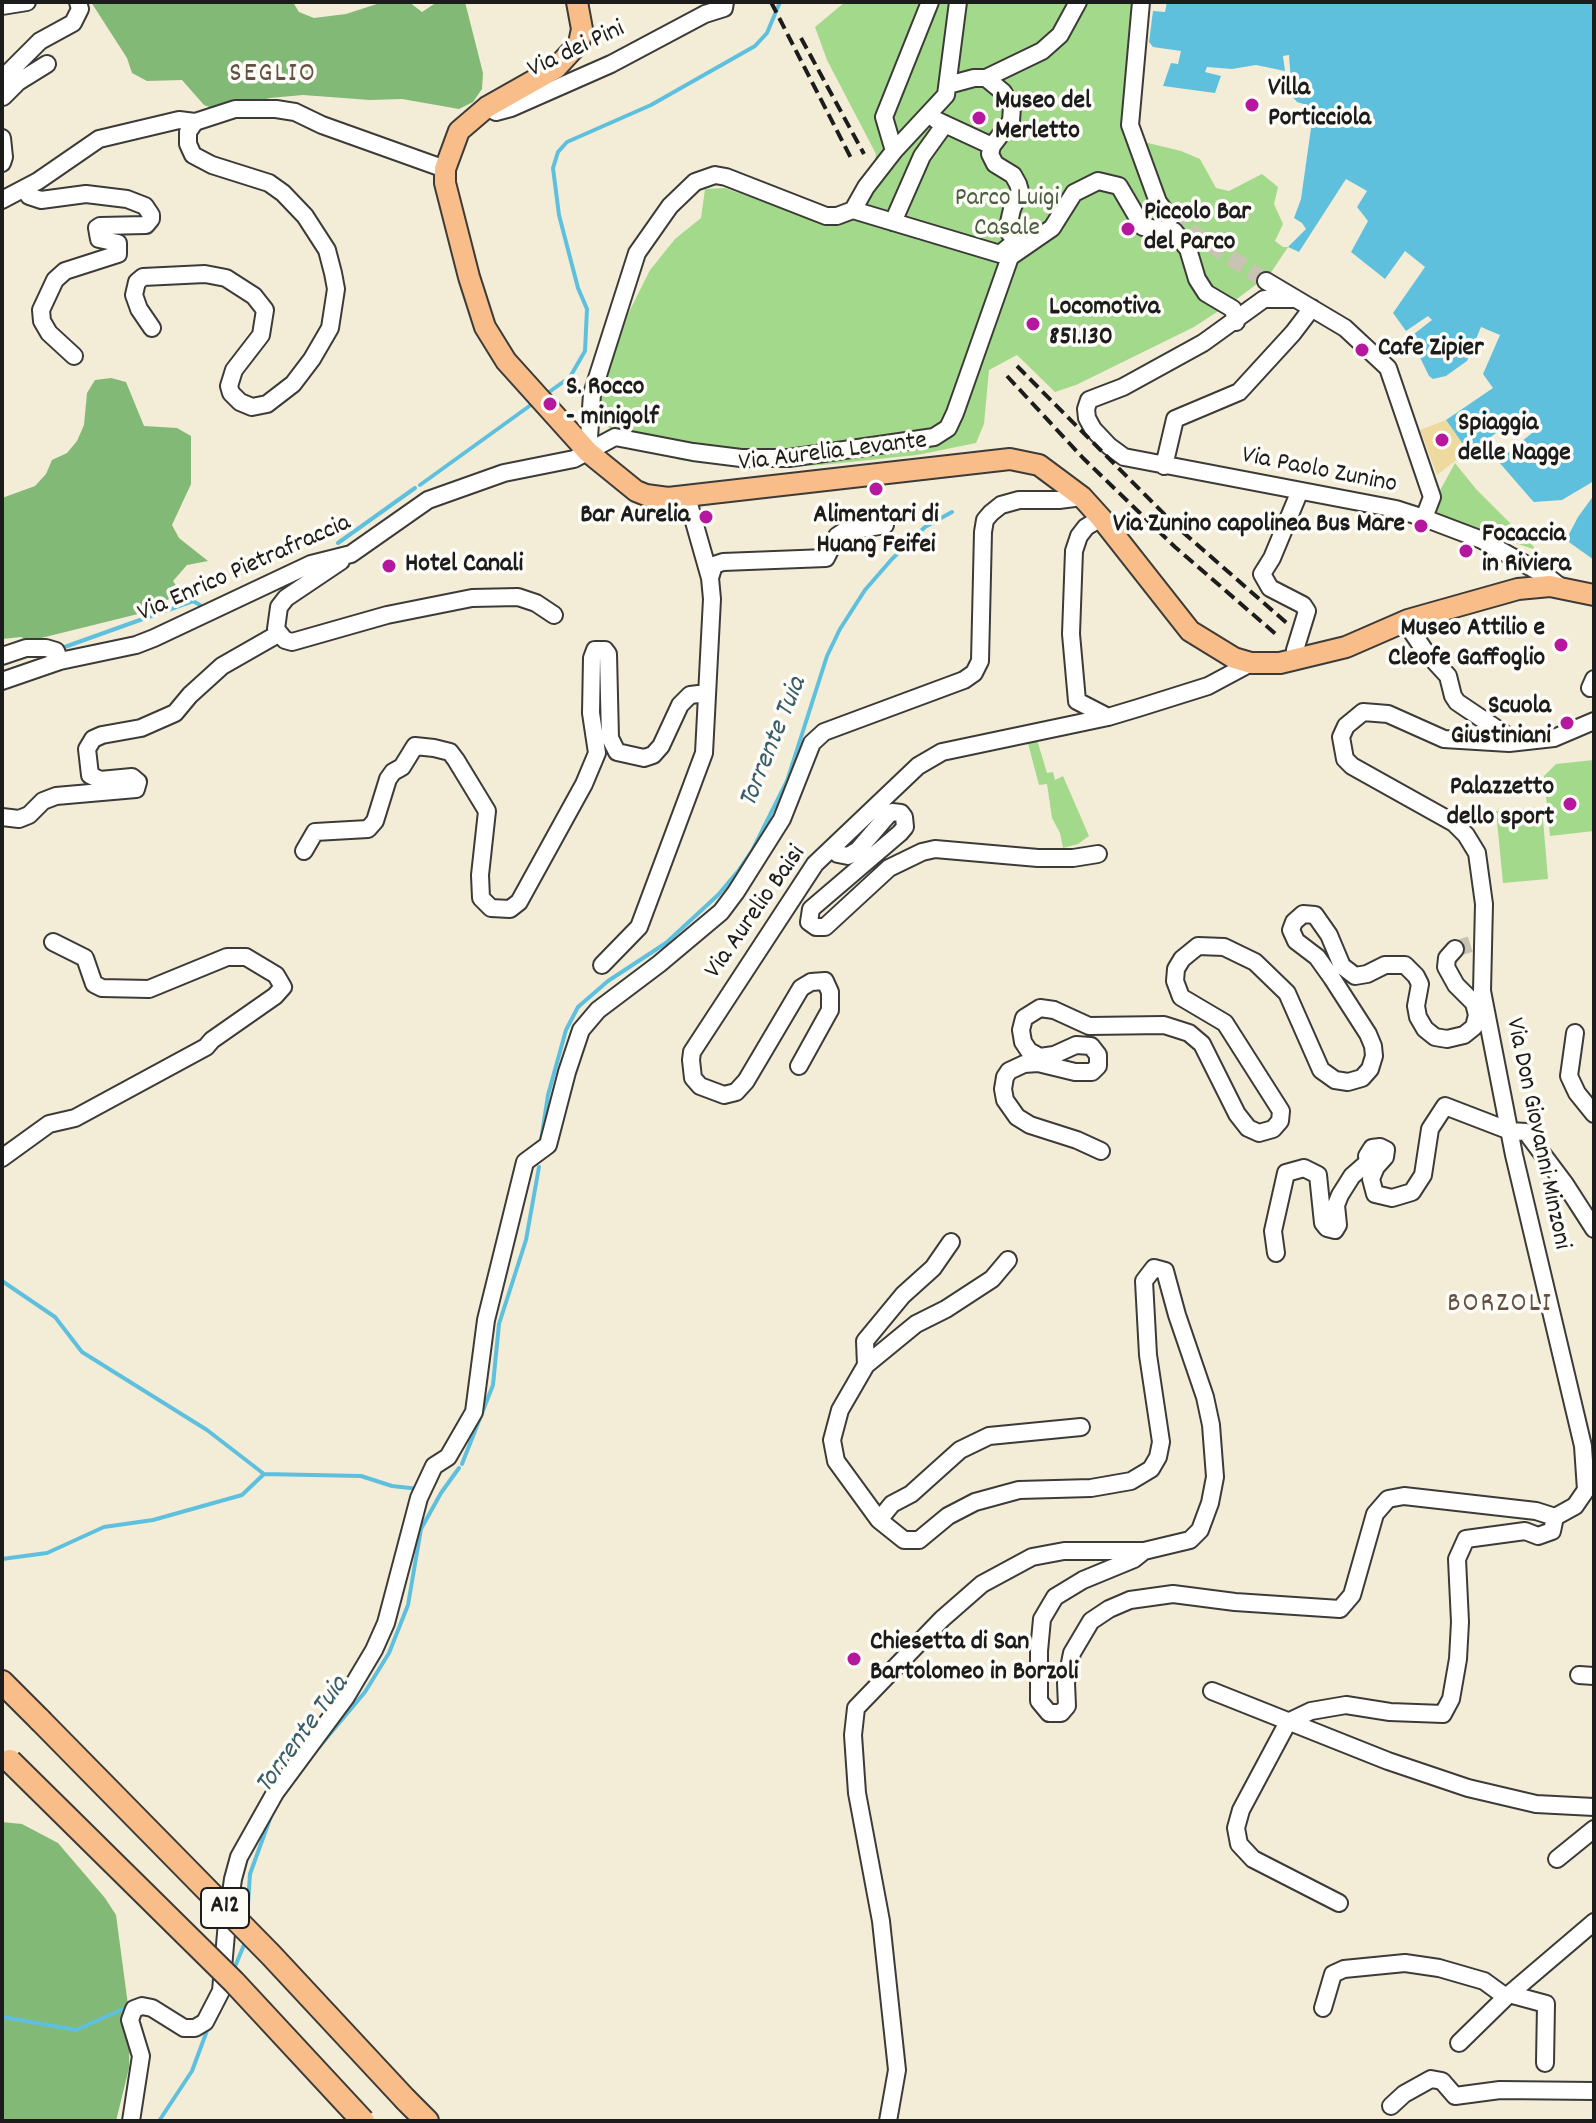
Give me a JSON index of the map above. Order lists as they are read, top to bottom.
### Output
{
  "streets": {
    "highway": ["A12"],
    "main road": ["Via Aurelia Levante"],
    "street": [
      "Via dei Pini",
      "Via Paolo Zunino",
      "Via Enrico Pietrafraccia",
      "Via Aurelio Baisi",
      "Via Don Giovanni Minzoni"
    ]
  },
  "crossings": [
    ["Via dei Pini", "Via Aurelia Levante"],
    ["Via Aurelia Levante", "Via Paolo Zunino"],
    ["Via Aurelia Levante", "Via Enrico Pietrafraccia"],
    ["Via Aurelia Levante", "Via Aurelio Baisi"]
  ],
  "districts": ["SEGLIO", "BORZOLI"],
  "water": ["Torrente Tuia"],
  "parks": ["Parco Luigi Casale"],
  "places": [
    "Villa Porticciola",
    "Museo del Merletto",
    "Piccolo Bar del Parco",
    "Locomotiva 851.130",
    "Cafe Zipier",
    "S. Rocco - minigolf",
    "Spiaggia delle Nagge",
    "Alimentari di Huang Feifei",
    "Bar Aurelia",
    "Via Zunino capolinea Bus Mare",
    "Focaccia in Riviera",
    "Hotel Canali",
    "Museo Attilio e Cleofe Gaffoglio",
    "Scuola Giustiniani",
    "Palazzetto dello sport",
    "Chiesetta di San Bartolomeo in Borzoli"
  ]
}
